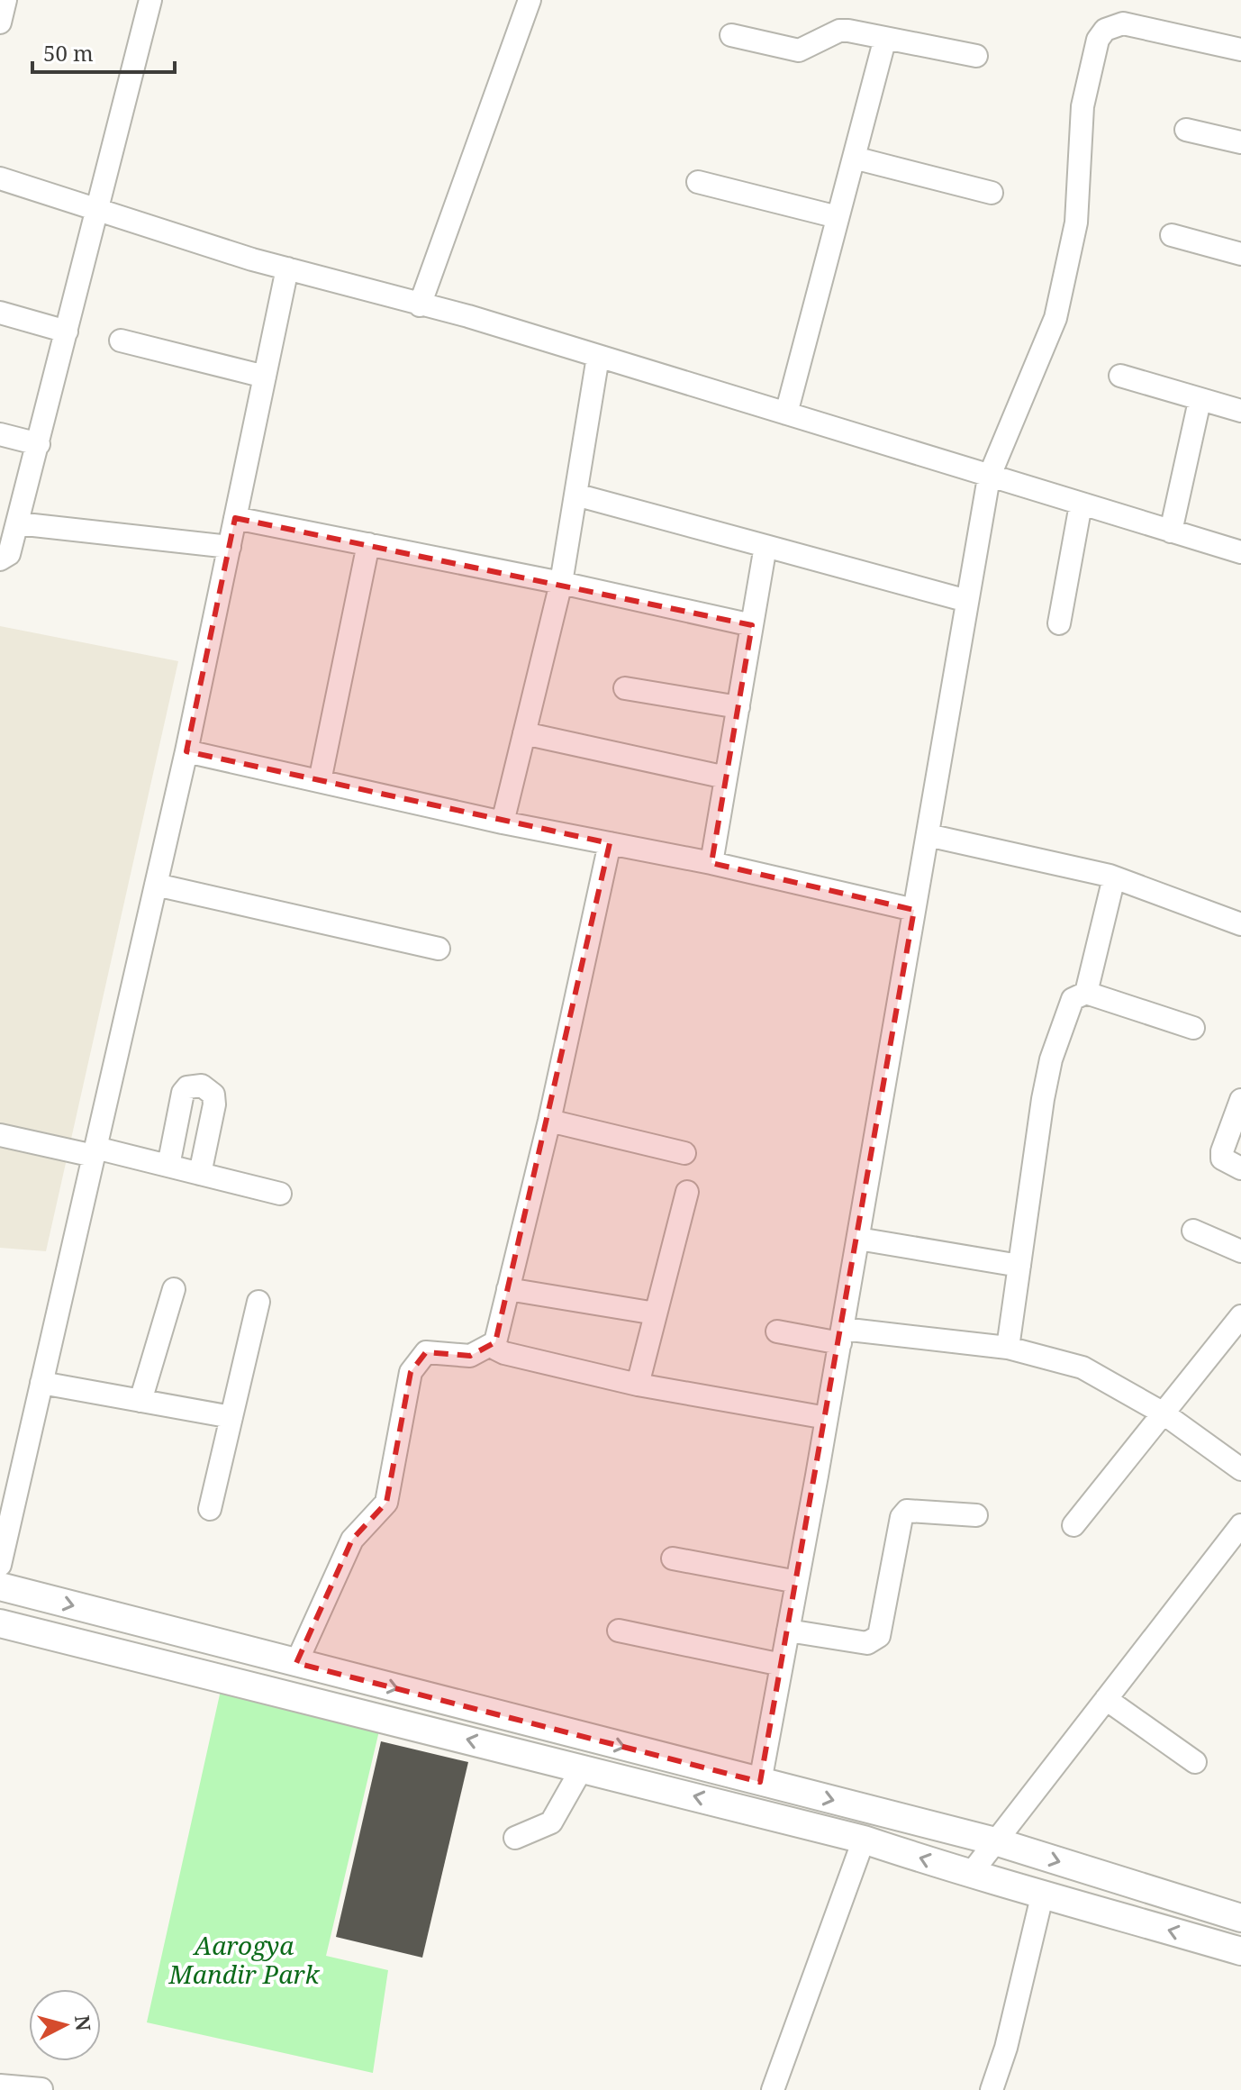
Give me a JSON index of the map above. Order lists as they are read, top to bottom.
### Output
{
  "parks": ["Aarogya Mandir Park"],
  "scale_bar": "50 m",
  "north": "right"
}
